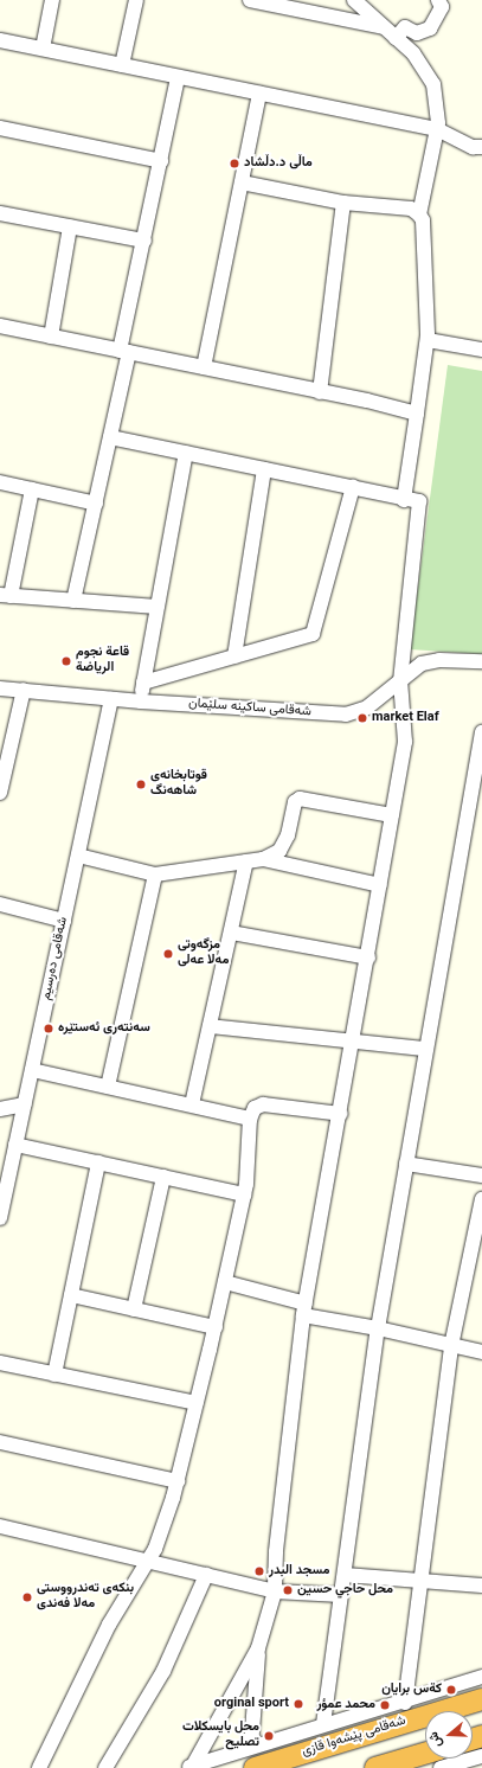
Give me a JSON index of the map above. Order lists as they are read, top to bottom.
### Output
{
  "streets": {
    "highway": ["شەقامی پێشەوا قازی"],
    "street": ["شەقامی ساکینە سلێمان", "شەقامی دەرسیم"]
  },
  "crossings": [
    ["شەقامی ساکینە سلێمان", "شەقامی دەرسیم"]
  ],
  "places": [
    "ماڵی د.دڵشاد",
    "قاعة نجوم الرياضة",
    "market Elaf",
    "قوتابخانەى شاهەنگ",
    "مزگەوتی مەلا عەلی",
    "سەنتەری ئەستێرە",
    "مسجد البدر",
    "محل حاجي حسین",
    "بنکەی تەندرووستی مەلا فەندی",
    "كةس برايان",
    "orginal sport",
    "محمد عمؤر",
    "محل بايسكلات تصليح"
  ],
  "north": "left"
}
